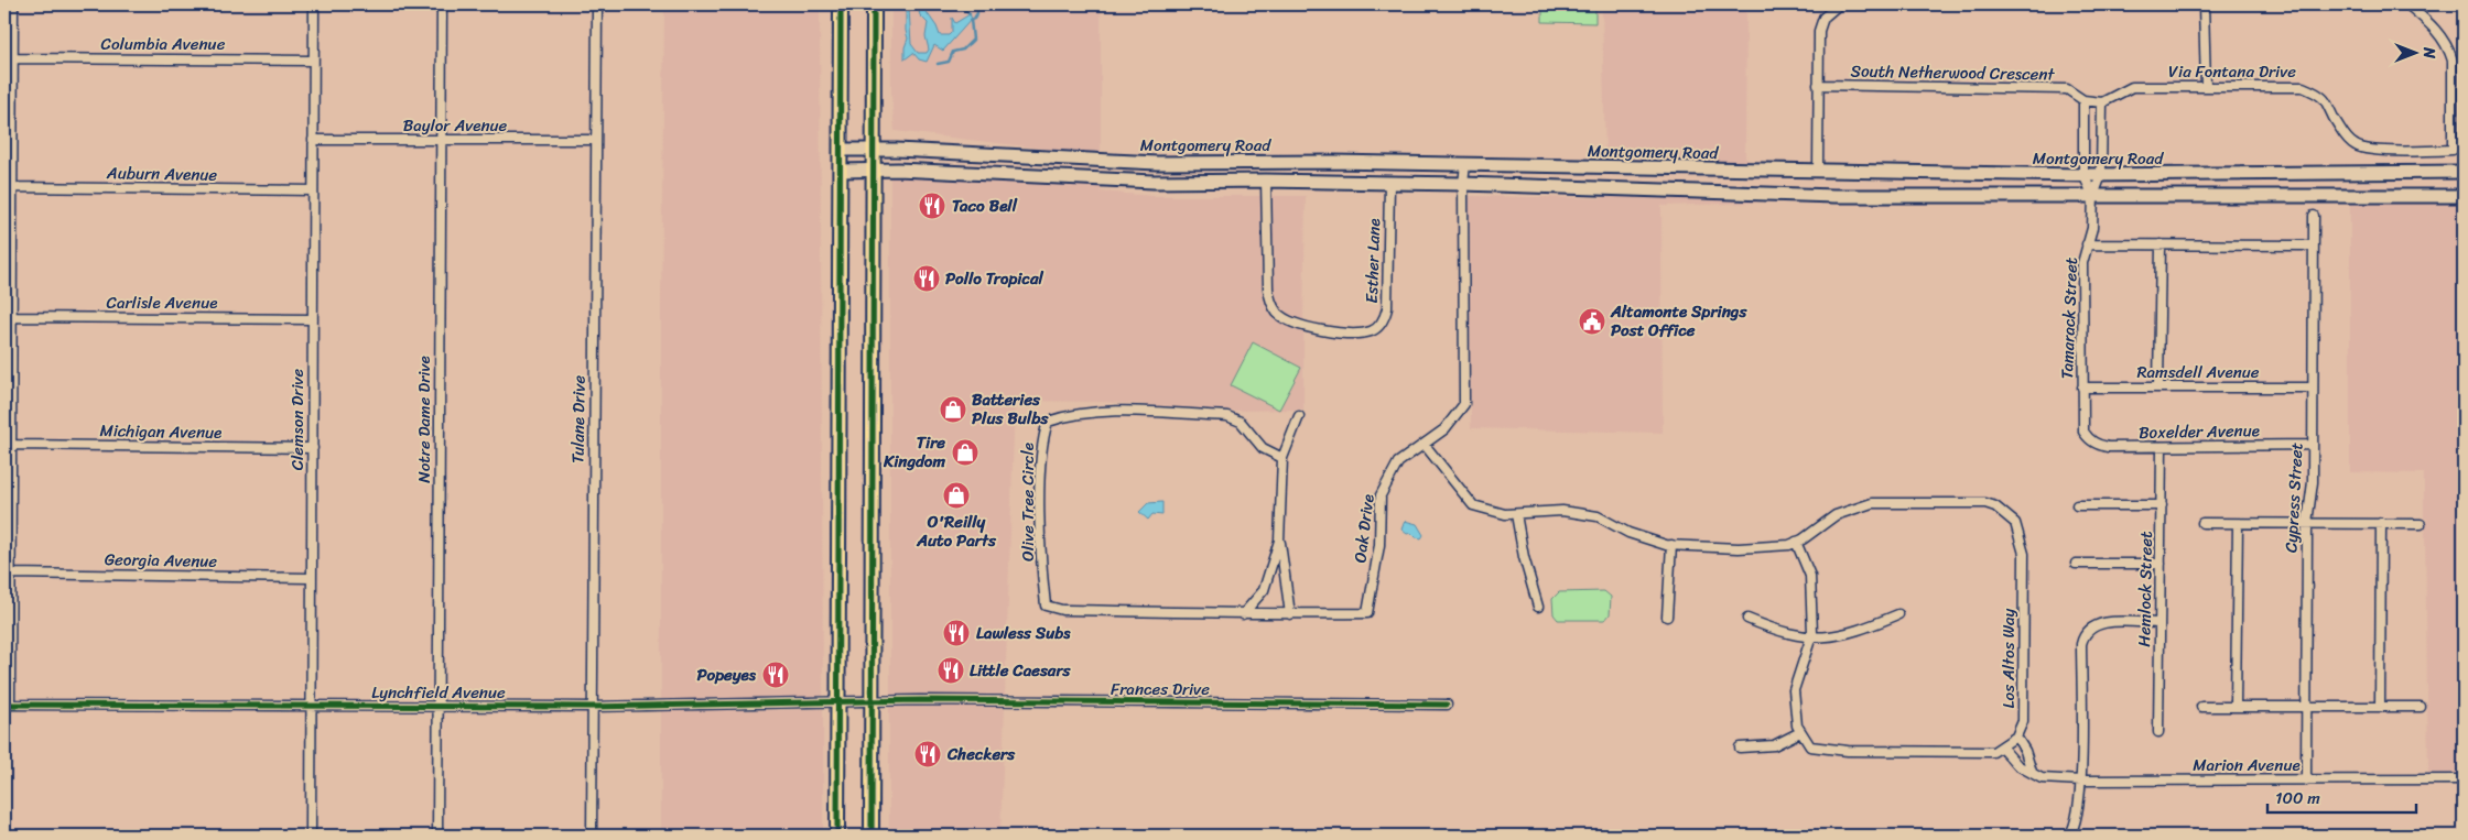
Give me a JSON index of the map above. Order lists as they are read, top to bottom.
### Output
{
  "streets": {
    "main road": ["Montgomery Road"],
    "street": [
      "Columbia Avenue",
      "Via Fontana Drive",
      "South Netherwood Crescent",
      "Baylor Avenue",
      "Auburn Avenue",
      "Esther Lane",
      "Carlisle Avenue",
      "Tamarack Street",
      "Ramsdell Avenue",
      "Clemson Drive",
      "Notre Dame Drive",
      "Tulane Drive",
      "Michigan Avenue",
      "Boxelder Avenue",
      "Cypress Street",
      "Olive Tree Circle",
      "Oak Drive",
      "Georgia Avenue",
      "Hemlock Street",
      "Los Altos Way",
      "Frances Drive",
      "Lynchfield Avenue",
      "Marion Avenue"
    ]
  },
  "crossings": [
    ["Columbia Avenue", "Clemson Drive"],
    ["Via Fontana Drive", "Tamarack Street"],
    ["South Netherwood Crescent", "Tamarack Street"],
    ["Baylor Avenue", "Clemson Drive"],
    ["Baylor Avenue", "Notre Dame Drive"],
    ["Baylor Avenue", "Tulane Drive"],
    ["Montgomery Road", "Tamarack Street"],
    ["Montgomery Road", "Oak Drive"],
    ["Auburn Avenue", "Clemson Drive"],
    ["Carlisle Avenue", "Clemson Drive"],
    ["Tamarack Street", "Ramsdell Avenue"],
    ["Tamarack Street", "Boxelder Avenue"],
    ["Ramsdell Avenue", "Cypress Street"],
    ["Clemson Drive", "Michigan Avenue"],
    ["Clemson Drive", "Georgia Avenue"],
    ["Clemson Drive", "Lynchfield Avenue"],
    ["Notre Dame Drive", "Lynchfield Avenue"],
    ["Tulane Drive", "Lynchfield Avenue"],
    ["Boxelder Avenue", "Cypress Street"],
    ["Boxelder Avenue", "Hemlock Street"],
    ["Cypress Street", "Marion Avenue"],
    ["Olive Tree Circle", "Oak Drive"],
    ["Oak Drive", "Los Altos Way"],
    ["Frances Drive", "Lynchfield Avenue"]
  ],
  "places": {
    "restaurant": [
      "Taco Bell",
      "Pollo Tropical",
      "Lawless Subs",
      "Little Caesars",
      "Popeyes",
      "Checkers"
    ],
    "public building": ["Altamonte Springs Post Office"],
    "shop": ["Batteries Plus Bulbs", "Tire Kingdom", "O'Reilly Auto Parts"]
  },
  "scale_bar": "100 m",
  "north": "right"
}
